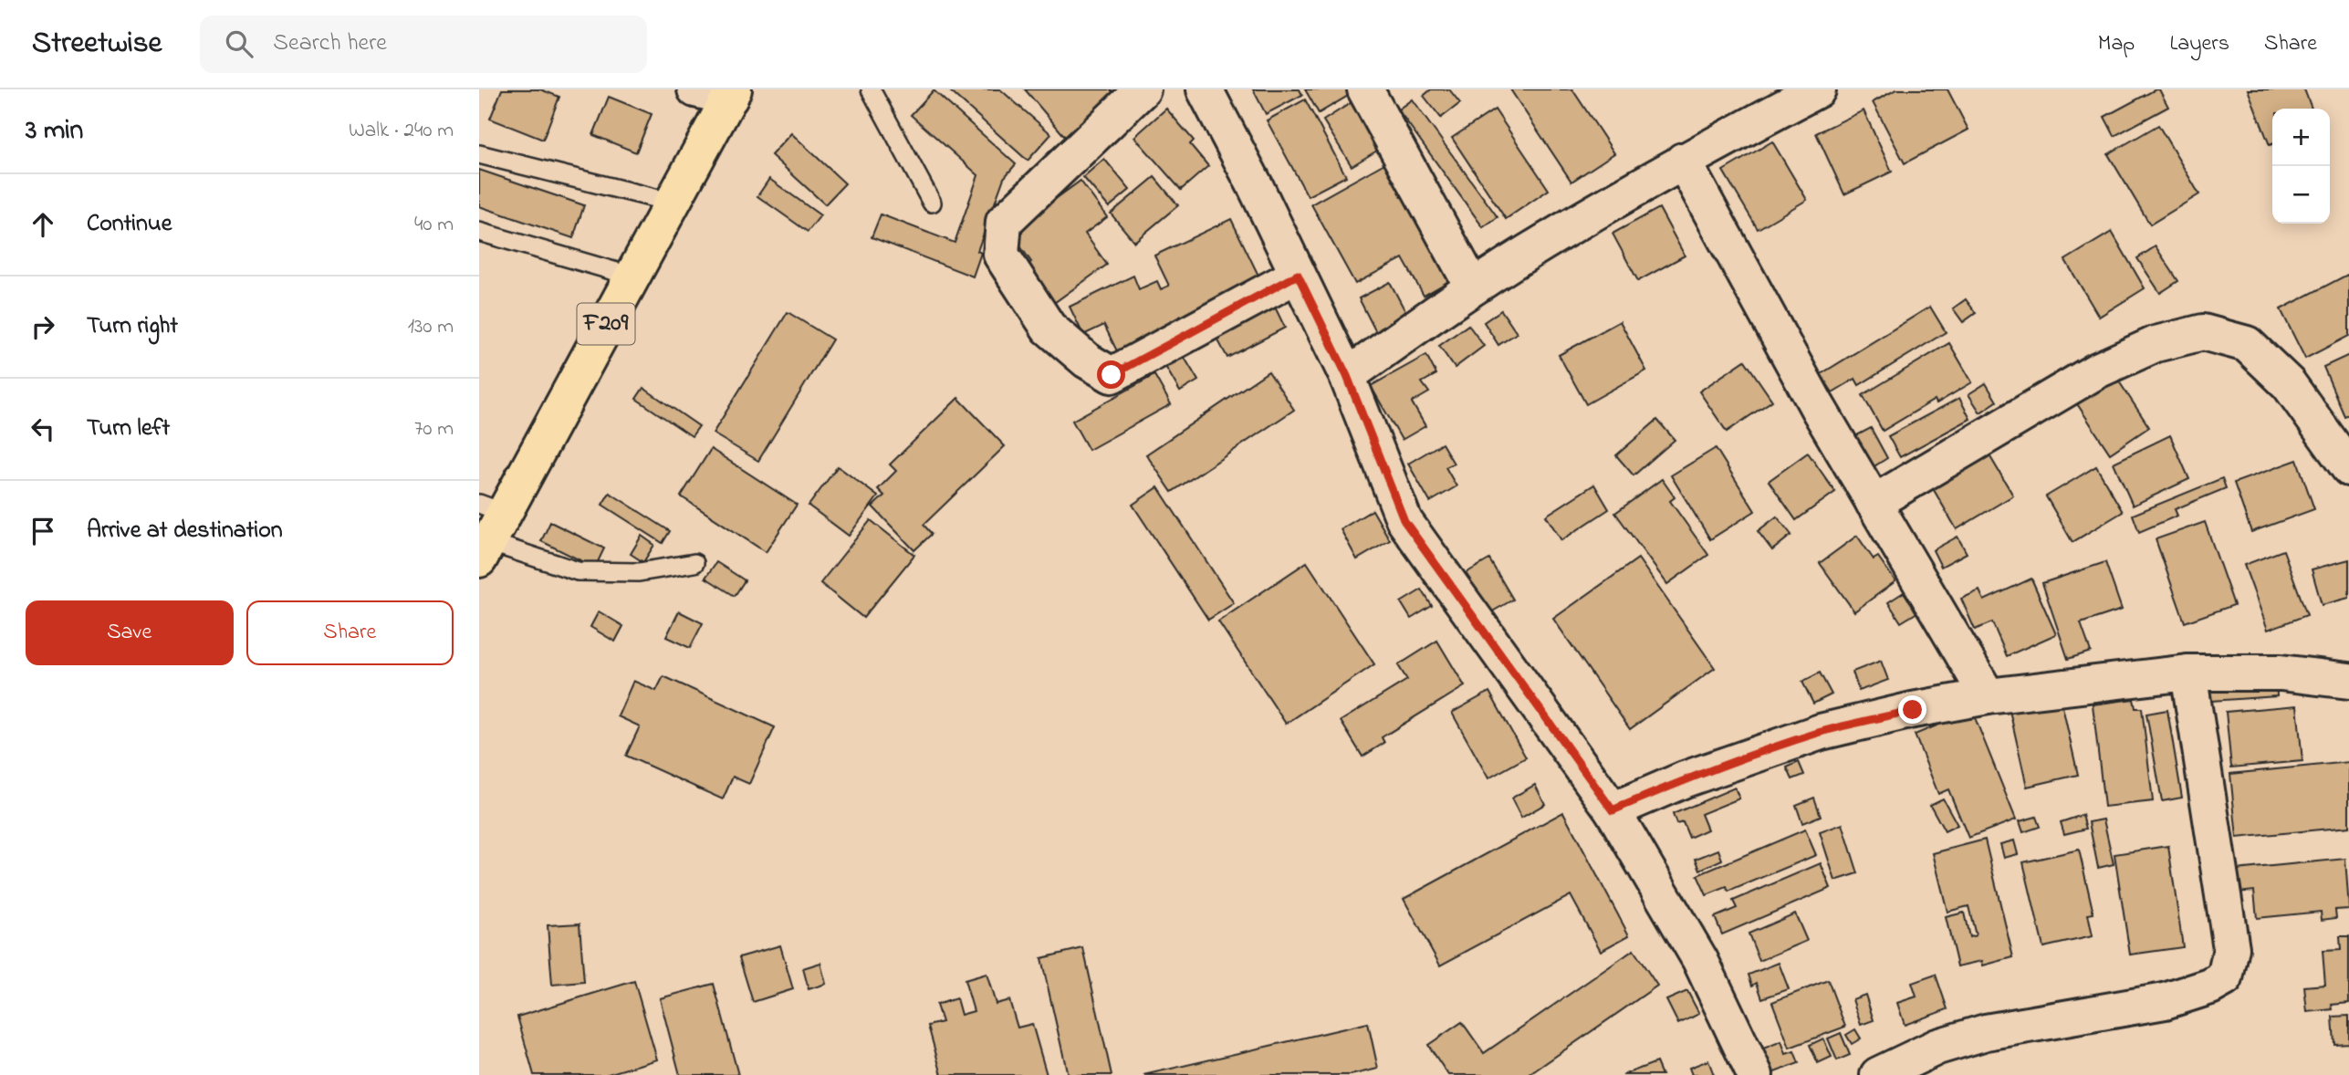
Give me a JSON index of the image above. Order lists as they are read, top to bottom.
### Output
{
  "streets": {
    "main road": ["F209"]
  },
  "page": {
    "header": "Streetwise",
    "search": "Search here",
    "nav": ["Map", "Layers", "Share"],
    "heading": ["3 min", "Walk · 240 m"],
    "map_buttons": ["+", "−"],
    "list": [
      ["Continue", "40 m"],
      ["Turn right", "130 m"],
      ["Turn left", "70 m"],
      "Arrive at destination"
    ],
    "buttons": ["Save", "Share"]
  }
}
